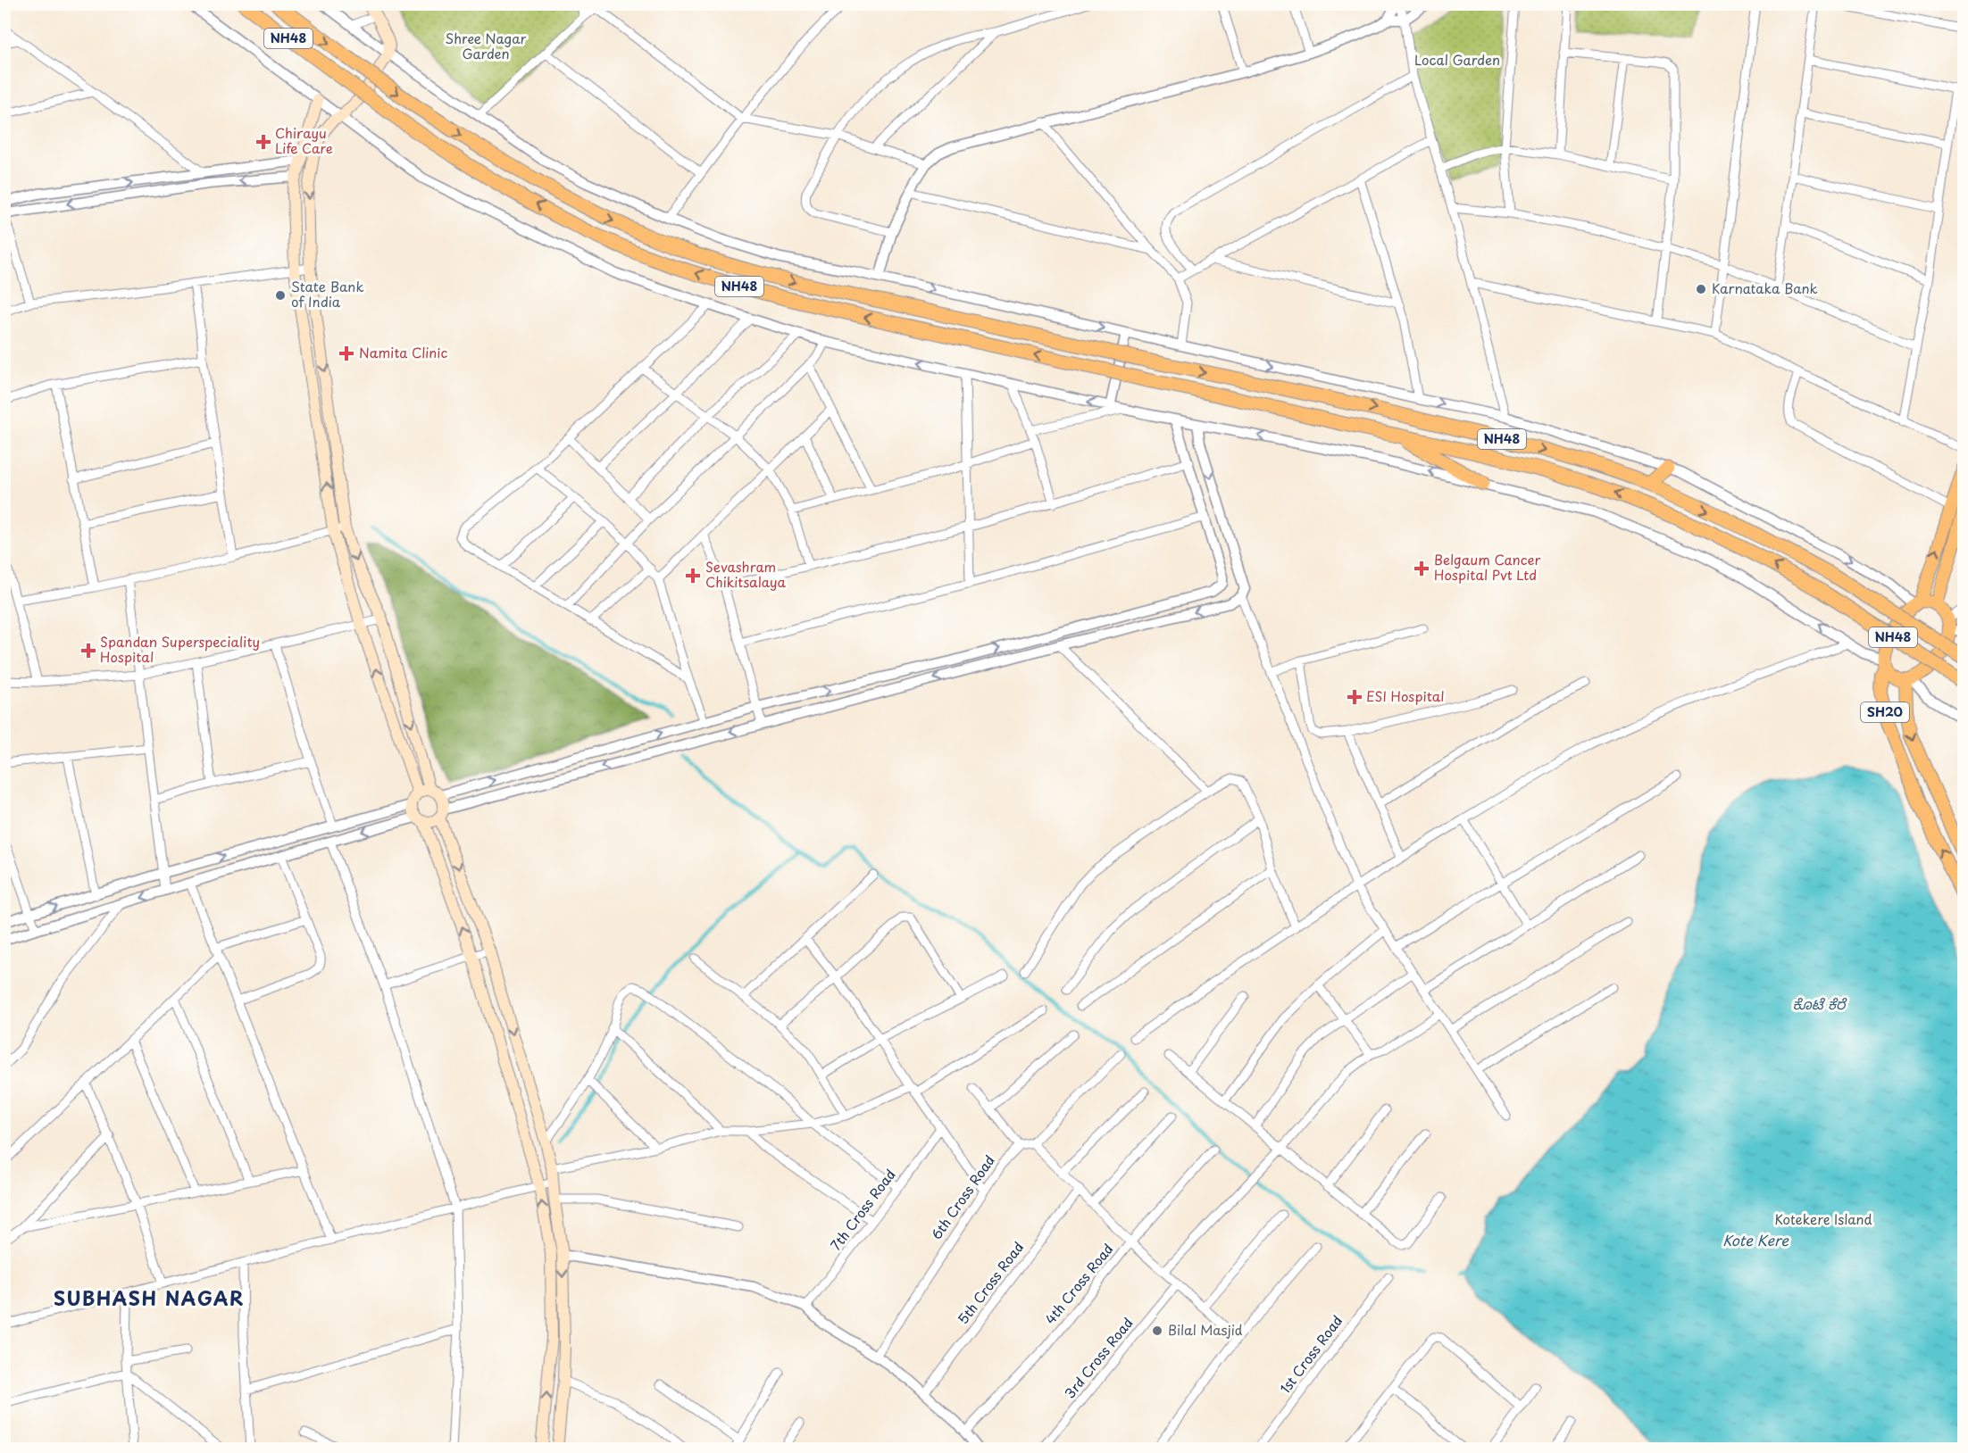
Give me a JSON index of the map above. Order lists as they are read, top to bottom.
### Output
{
  "streets": {
    "highway": ["NH48"],
    "main road": ["SH20"],
    "street": [
      "6th Cross Road",
      "7th Cross Road",
      "5th Cross Road",
      "4th Cross Road",
      "1st Cross Road",
      "3rd Cross Road"
    ]
  },
  "districts": ["SUBHASH NAGAR"],
  "water": ["ಕೊಟೆ ಕೆರೆ", "Kote Kere"],
  "parks": ["Shree Nagar Garden", "Local Garden", "Kotekere Island"],
  "places": {
    "health": [
      "Chirayu Life Care",
      "Namita Clinic",
      "Belgaum Cancer Hospital Pvt Ltd",
      "Sevashram Chikitsalaya",
      "Spandan Superspeciality Hospital",
      "ESI Hospital"
    ],
    "other": ["Karnataka Bank", "State Bank of India", "Bilal Masjid"]
  }
}
